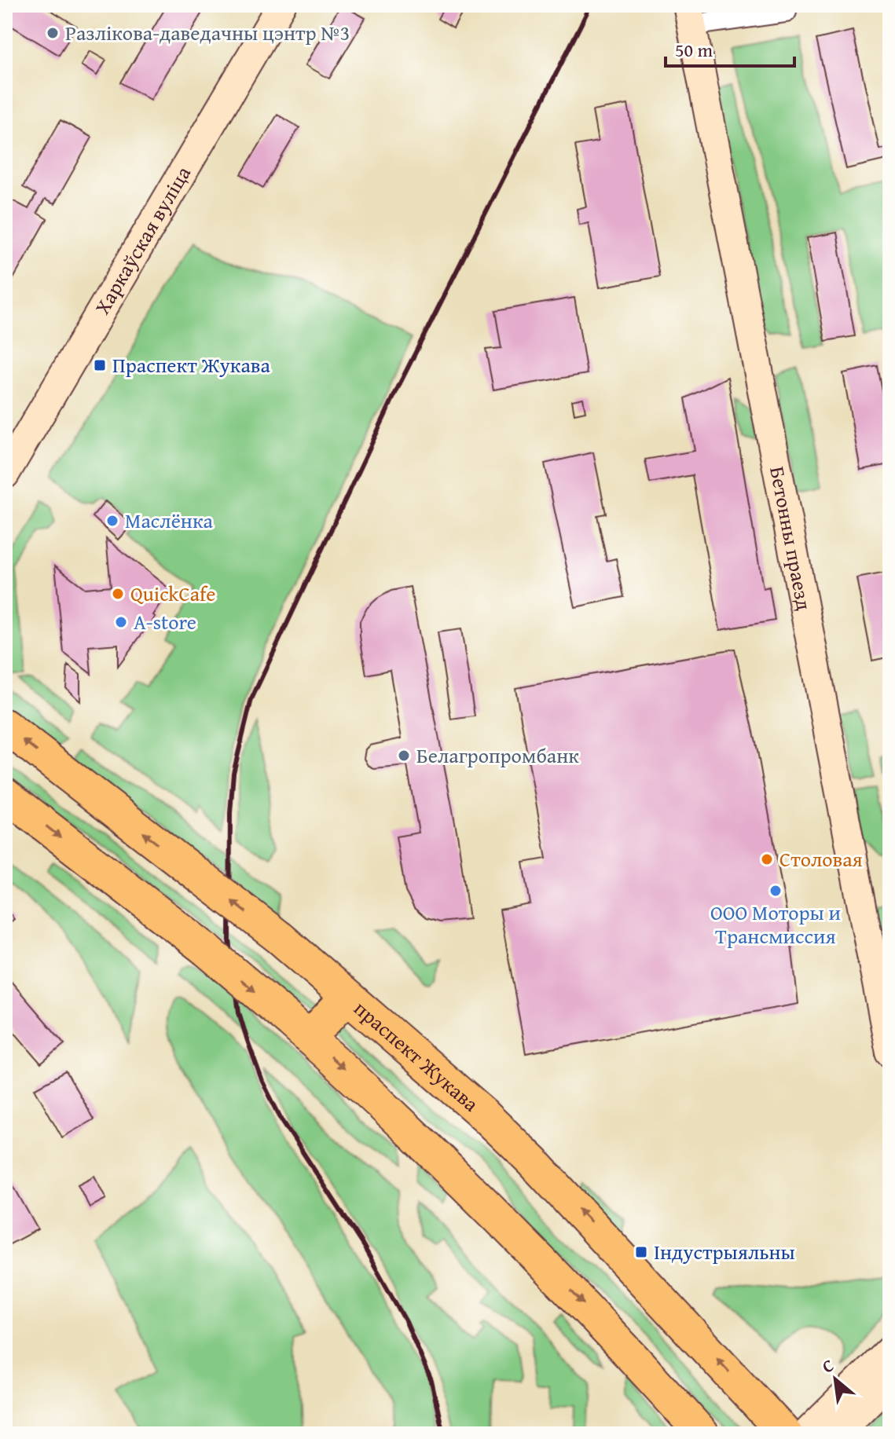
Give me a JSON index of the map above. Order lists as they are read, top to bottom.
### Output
{
  "streets": {
    "main road": ["праспект Жукава"],
    "street": ["Харкаўская вуліца", "Бетонны праезд"]
  },
  "places": {
    "other": [
      "Разлікова-даведачны цэнтр №3",
      "Маслёнка",
      "QuickCafe",
      "А-store",
      "Белагропромбанк",
      "Столовая",
      "ООО Моторы и Трансмиссия"
    ],
    "transit": ["Праспект Жукава", "Індустрыяльны"]
  },
  "scale_bar": "50 m",
  "north": "top left"
}
